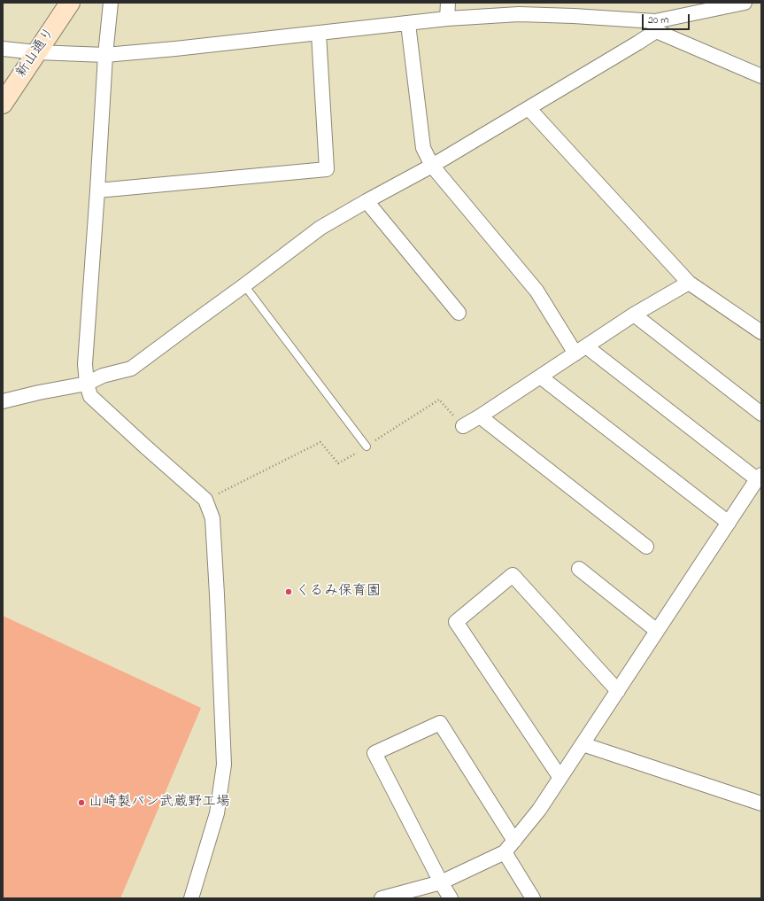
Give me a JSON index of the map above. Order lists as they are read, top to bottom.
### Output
{
  "streets": {
    "street": ["新山通り"]
  },
  "places": ["くるみ保育園", "山崎製パン武蔵野工場"],
  "scale_bar": "20 m"
}
